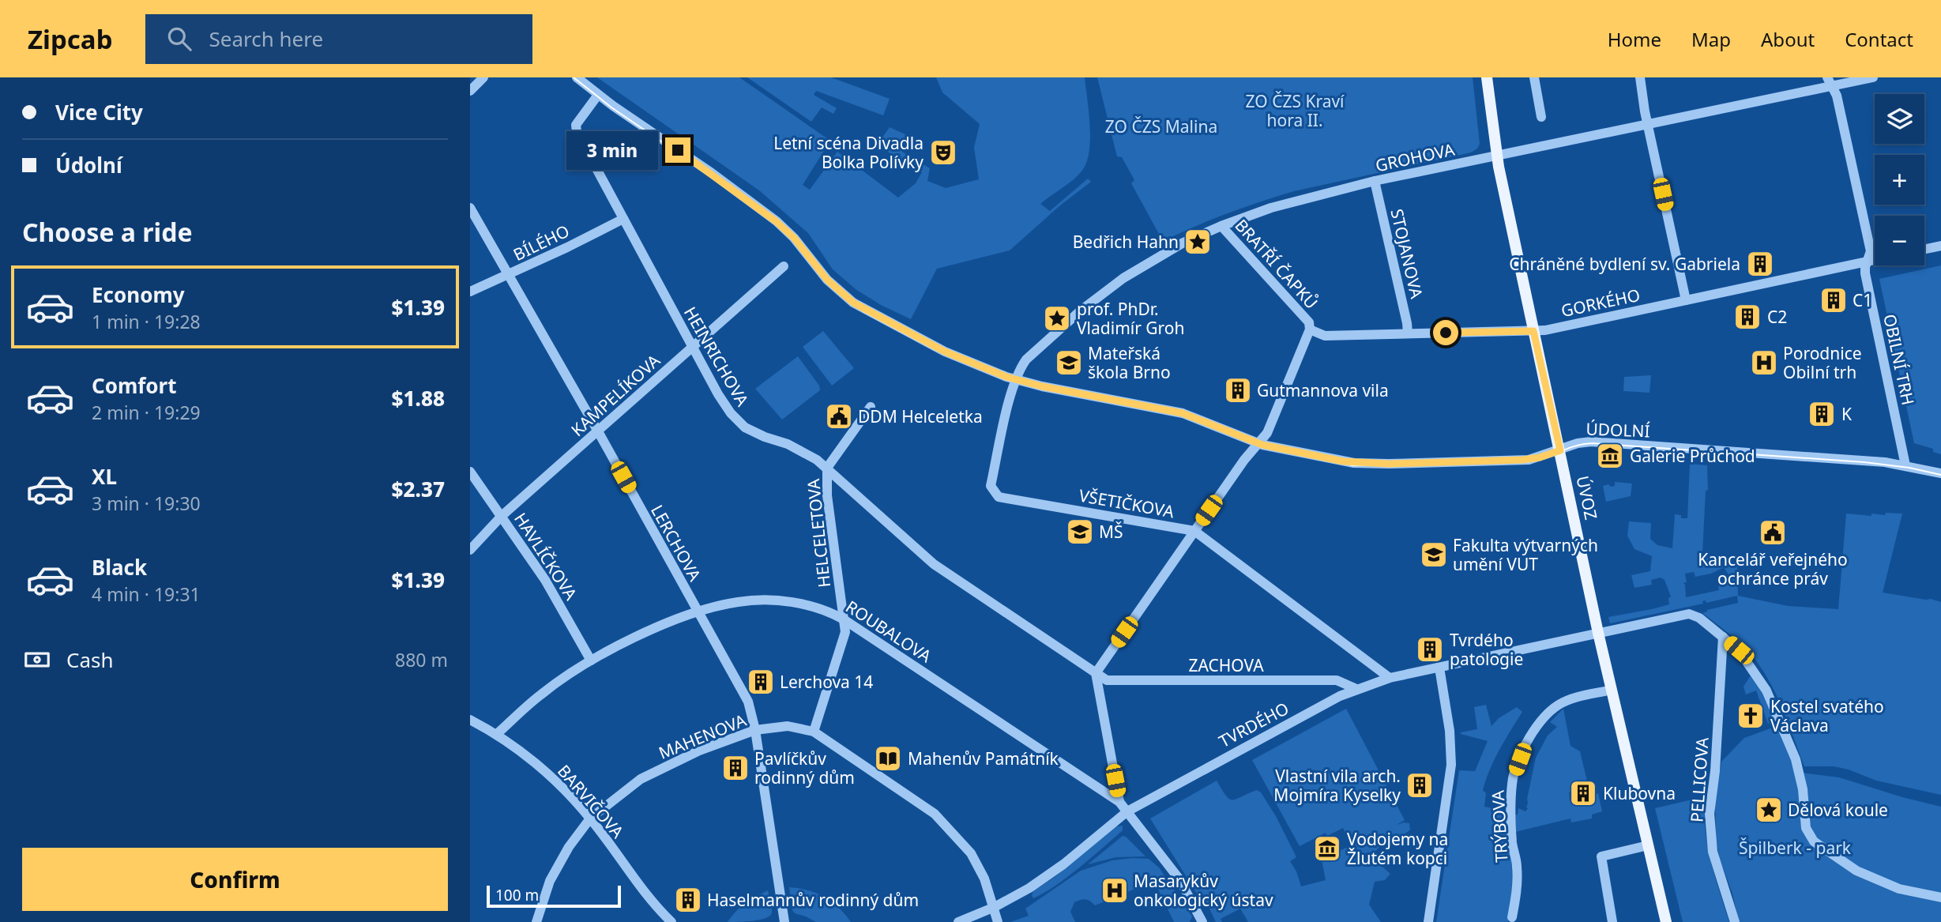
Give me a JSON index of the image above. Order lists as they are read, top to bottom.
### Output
{
  "streets": {
    "main road": ["ÚVOZ"],
    "street": [
      "GROHOVA",
      "BÍLÉHO",
      "STOJANOVA",
      "BRATŘÍ ČAPKŮ",
      "GORKÉHO",
      "HEINRICHOVA",
      "OBILNÍ TRH",
      "KAMPELÍKOVA",
      "ÚDOLNÍ",
      "VŠETIČKOVA",
      "HELCELETOVA",
      "LERCHOVA",
      "HAVLÍČKOVA",
      "ROUBALOVA",
      "ZACHOVA",
      "TVRDÉHO",
      "MAHENOVA",
      "PELLICOVA",
      "BARVIČOVA",
      "TRÝBOVA"
    ]
  },
  "crossings": [
    ["GROHOVA", "STOJANOVA"],
    ["GROHOVA", "BRATŘÍ ČAPKŮ"],
    ["GROHOVA", "OBILNÍ TRH"],
    ["GROHOVA", "ÚDOLNÍ"],
    ["GROHOVA", "ÚVOZ"],
    ["GROHOVA", "VŠETIČKOVA"],
    ["BÍLÉHO", "HEINRICHOVA"],
    ["BÍLÉHO", "LERCHOVA"],
    ["STOJANOVA", "GORKÉHO"],
    ["BRATŘÍ ČAPKŮ", "GORKÉHO"],
    ["BRATŘÍ ČAPKŮ", "HEINRICHOVA"],
    ["BRATŘÍ ČAPKŮ", "ÚDOLNÍ"],
    ["BRATŘÍ ČAPKŮ", "VŠETIČKOVA"],
    ["BRATŘÍ ČAPKŮ", "ZACHOVA"],
    ["GORKÉHO", "OBILNÍ TRH"],
    ["GORKÉHO", "ÚVOZ"],
    ["HEINRICHOVA", "KAMPELÍKOVA"],
    ["HEINRICHOVA", "ÚDOLNÍ"],
    ["HEINRICHOVA", "HELCELETOVA"],
    ["HEINRICHOVA", "ZACHOVA"],
    ["OBILNÍ TRH", "ÚDOLNÍ"],
    ["KAMPELÍKOVA", "LERCHOVA"],
    ["KAMPELÍKOVA", "HAVLÍČKOVA"],
    ["ÚDOLNÍ", "ÚVOZ"],
    ["ÚDOLNÍ", "VŠETIČKOVA"],
    ["ÚVOZ", "TVRDÉHO"],
    ["ÚVOZ", "TRÝBOVA"],
    ["VŠETIČKOVA", "TVRDÉHO"],
    ["HELCELETOVA", "ROUBALOVA"],
    ["HELCELETOVA", "MAHENOVA"],
    ["LERCHOVA", "ROUBALOVA"],
    ["LERCHOVA", "MAHENOVA"],
    ["HAVLÍČKOVA", "ROUBALOVA"],
    ["ROUBALOVA", "TVRDÉHO"],
    ["ROUBALOVA", "BARVIČOVA"],
    ["ZACHOVA", "TVRDÉHO"],
    ["TVRDÉHO", "MAHENOVA"],
    ["TVRDÉHO", "PELLICOVA"],
    ["MAHENOVA", "BARVIČOVA"]
  ],
  "parks": ["ZO ČZS Kraví hora II.", "ZO ČZS Malina", "Špilberk - park"],
  "places": {
    "theatre": ["Letní scéna Divadla Bolka Polívky"],
    "place": ["Bedřich Hahn", "prof. PhDr. Vladimír Groh", "Dělová koule"],
    "building": [
      "Chráněné bydlení sv. Gabriela",
      "C1",
      "C2",
      "Gutmannova vila",
      "K",
      "Tvrdého patologie",
      "Lerchova 14",
      "Pavlíčkův rodinný dům",
      "Vlastní vila arch. Mojmíra Kyselky",
      "Klubovna",
      "Haselmannův rodinný dům"
    ],
    "school or university": ["Mateřská škola Brno", "MŠ", "Fakulta výtvarných umění VUT"],
    "hospital": ["Porodnice Obilní trh", "Masarykův onkologický ústav"],
    "public building": ["DDM Helceletka", "Kancelář veřejného ochránce práv"],
    "museum": ["Galerie Průchod", "Vodojemy na Žlutém kopci"],
    "church": ["Kostel svatého Václava"],
    "library": ["Mahenův Památník"]
  },
  "scale_bar": "100 m",
  "page": {
    "header": "Zipcab",
    "search": "Search here",
    "nav": [
      "Home",
      "Map",
      "About",
      "Contact"
    ],
    "banner": ["Vice City", "Údolní"],
    "map_buttons": ["+", "−"],
    "bubble": "3 min",
    "heading": "Choose a ride",
    "list": [
      {
        "name": "Economy",
        "note": "1 min · 19:28",
        "value": "$1.39"
      },
      {
        "name": "Comfort",
        "note": "2 min · 19:29",
        "value": "$1.88"
      },
      {
        "name": "XL",
        "note": "3 min · 19:30",
        "value": "$2.37"
      },
      {
        "name": "Black",
        "note": "4 min · 19:31",
        "value": "$1.39"
      }
    ],
    "pay": ["Cash", "880 m"],
    "buttons": "Confirm",
    "scale": "100 m"
  }
}
